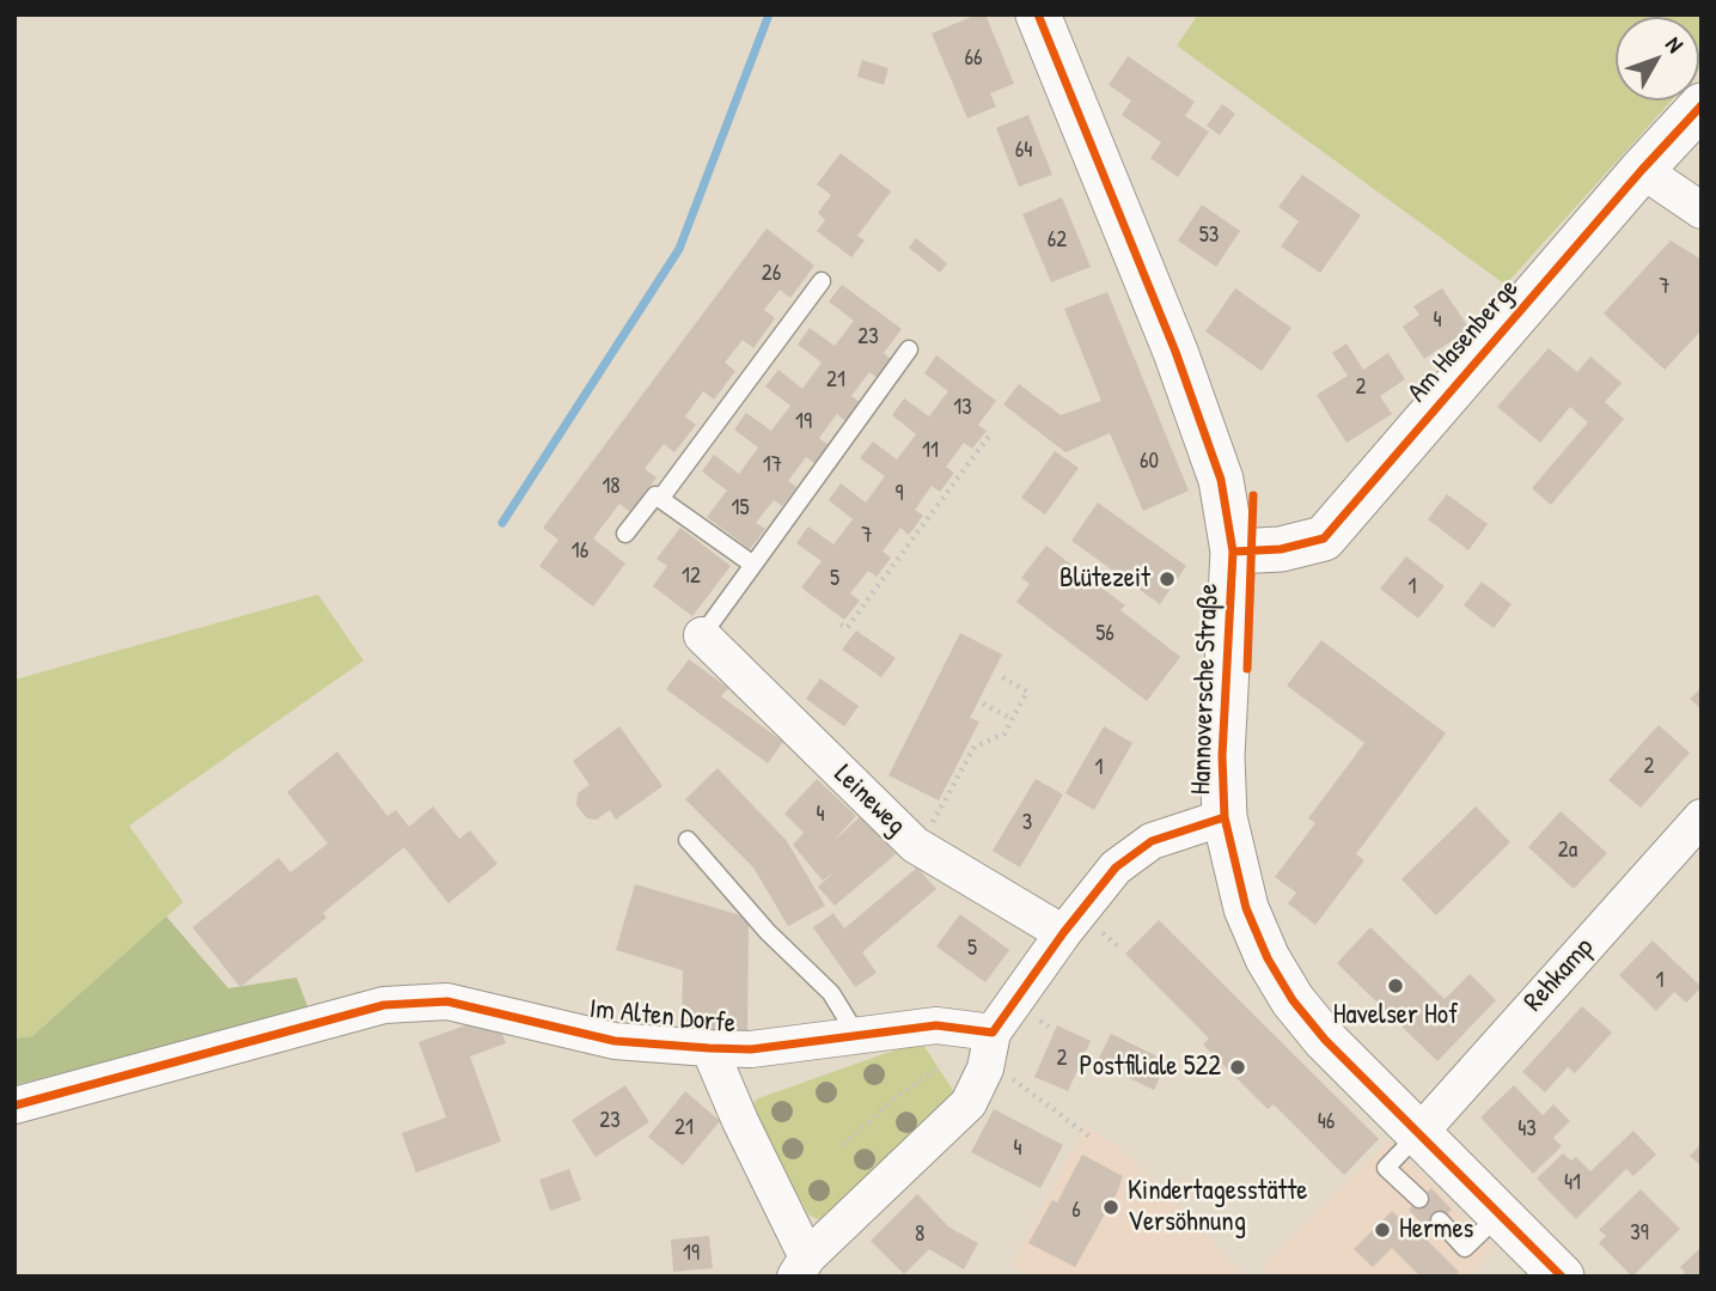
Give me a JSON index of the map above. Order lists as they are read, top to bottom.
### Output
{
  "streets": {
    "street": [
      "Am Hasenberge",
      "Hannoversche Straße",
      "Leineweg",
      "Rehkamp",
      "Im Alten Dorfe"
    ]
  },
  "crossings": [
    ["Am Hasenberge", "Hannoversche Straße"],
    ["Hannoversche Straße", "Rehkamp"],
    ["Hannoversche Straße", "Im Alten Dorfe"],
    ["Leineweg", "Im Alten Dorfe"]
  ],
  "places": [
    "Blütezeit",
    "Havelser Hof",
    "Postfiliale 522",
    "Kindertagesstätte Versöhnung",
    "Hermes"
  ],
  "house_numbers": [
    "66",
    "64",
    "53",
    "62",
    "26",
    "7",
    "4",
    "23",
    "21",
    "2",
    "13",
    "19",
    "11",
    "60",
    "17",
    "18",
    "9",
    "15",
    "7",
    "16",
    "12",
    "5",
    "1",
    "56",
    "2",
    "1",
    "4",
    "3",
    "2a",
    "5",
    "1",
    "2",
    "23",
    "46",
    "21",
    "43",
    "4",
    "41",
    "6",
    "39",
    "8",
    "19"
  ],
  "north": "top right"
}
